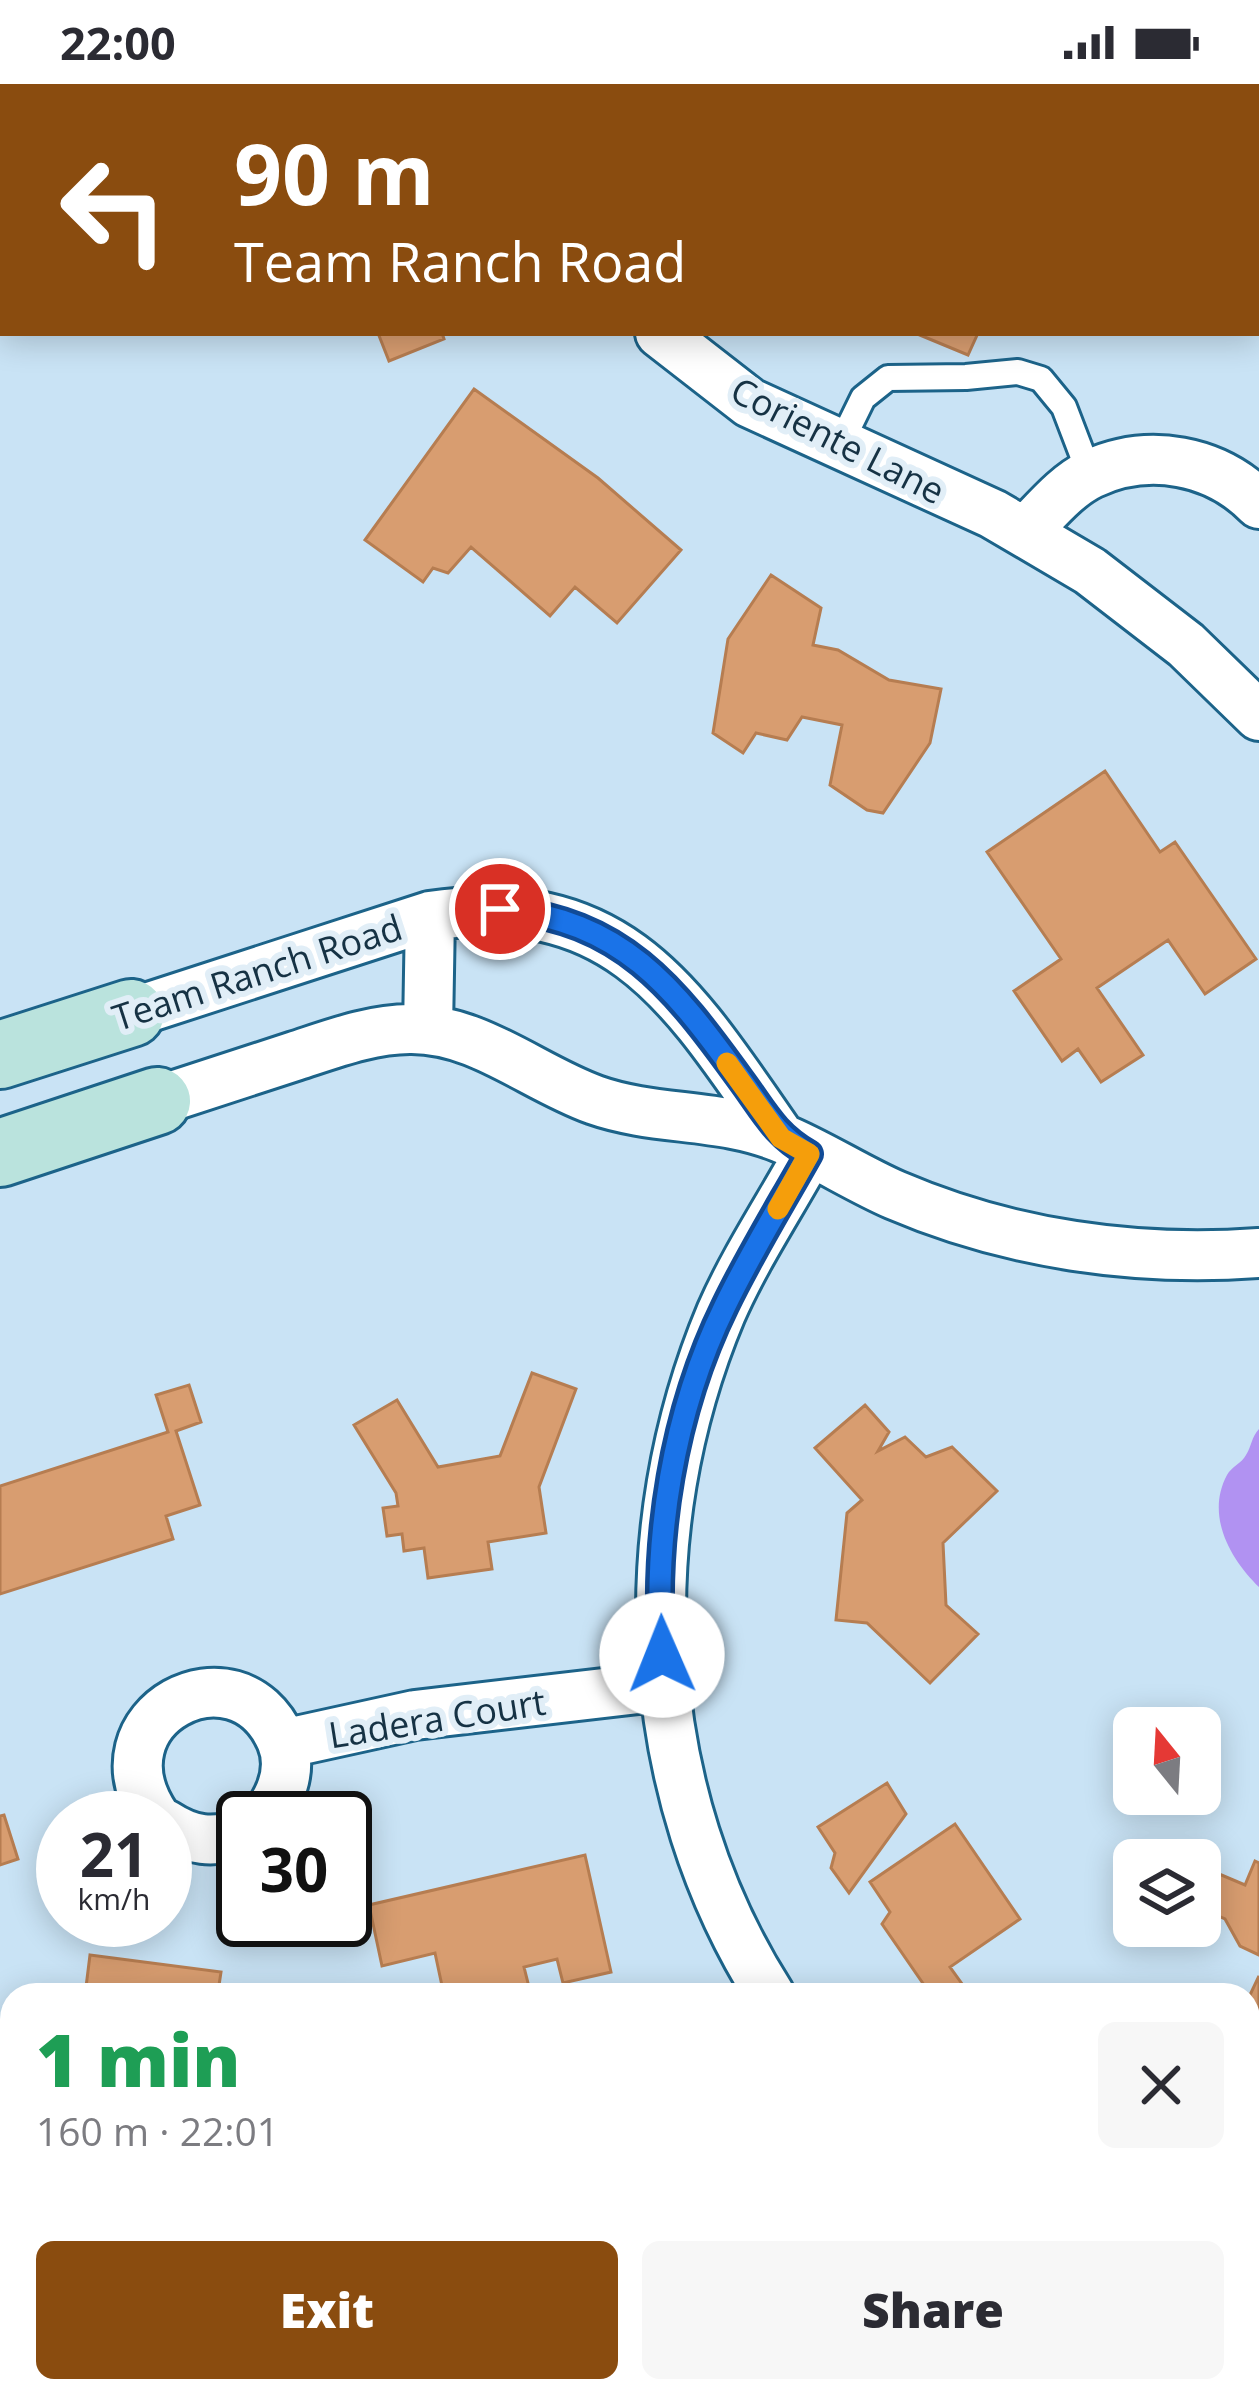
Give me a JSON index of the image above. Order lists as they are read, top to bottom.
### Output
{
  "streets": {
    "street": ["Coriente Lane", "Team Ranch Road", "Ladera Court"]
  },
  "north": "top",
  "page": {
    "status": "22:00",
    "turn": ["90 m", "Team Ranch Road"],
    "speed": "21 km/h",
    "limit": "30",
    "heading": ["1 min", "160 m · 22:01"],
    "buttons": ["Exit", "Share"]
  }
}
